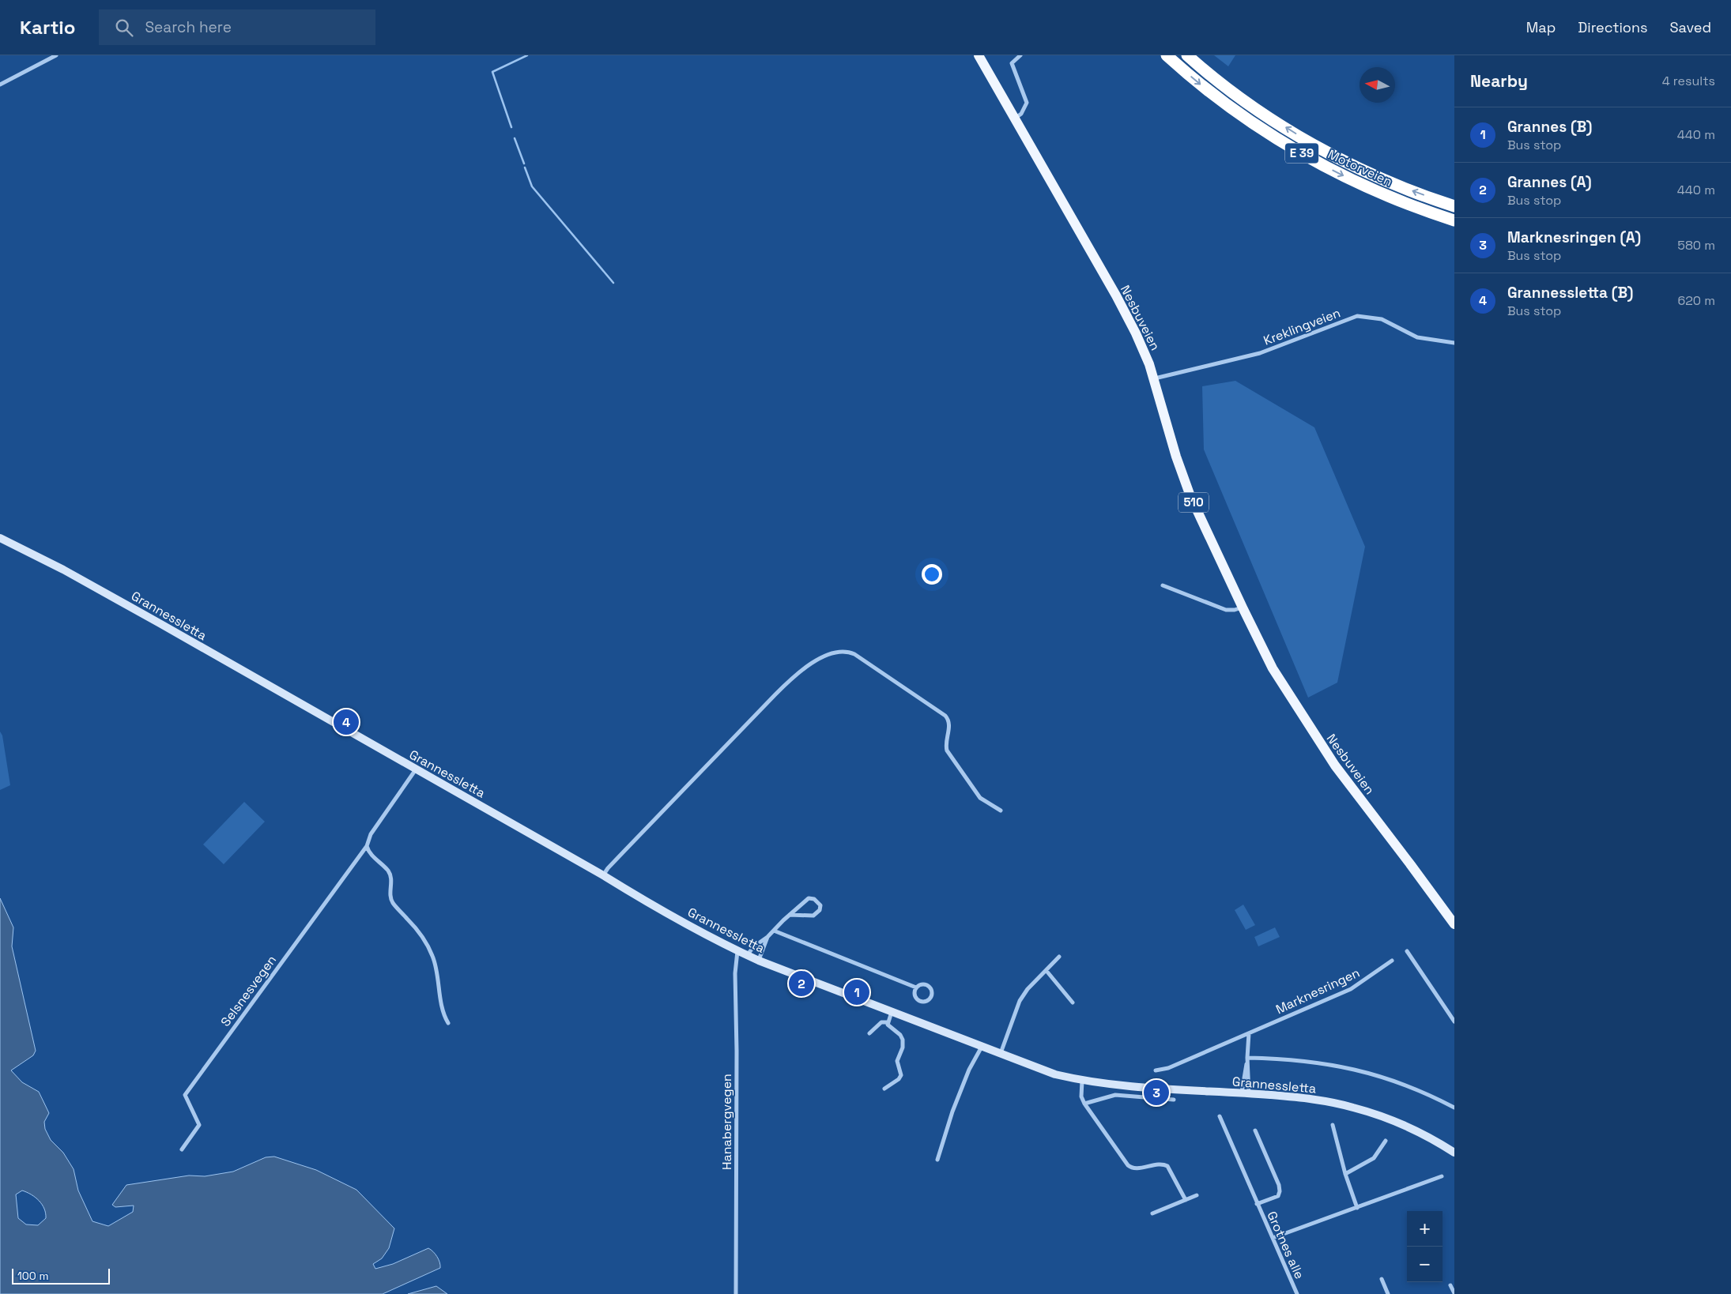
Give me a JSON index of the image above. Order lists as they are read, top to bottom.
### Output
{
  "streets": {
    "highway": ["E 39", "Motorveien"],
    "main road": ["Nesbuveien", "510", "Grannessletta"],
    "street": [
      "Kreklingveien",
      "Selsnesvegen",
      "Marknesringen",
      "Hanabergvegen",
      "Grotnes alle"
    ]
  },
  "crossings": [
    ["Nesbuveien", "Kreklingveien"],
    ["Grannessletta", "Selsnesvegen"],
    ["Grannessletta", "Hanabergvegen"]
  ],
  "scale_bar": "100 m",
  "north": "left",
  "page": {
    "header": "Kartio",
    "search": "Search here",
    "nav": ["Map", "Directions", "Saved"],
    "heading": ["Nearby", "4 results"],
    "list": [
      {
        "mark": "1",
        "name": "Grannes (B)",
        "note": "Bus stop",
        "value": "440 m"
      },
      {
        "mark": "2",
        "name": "Grannes (A)",
        "note": "Bus stop",
        "value": "440 m"
      },
      {
        "mark": "3",
        "name": "Marknesringen (A)",
        "note": "Bus stop",
        "value": "580 m"
      },
      {
        "mark": "4",
        "name": "Grannessletta (B)",
        "note": "Bus stop",
        "value": "620 m"
      }
    ],
    "pins": [
      "4",
      "2",
      "1",
      "3"
    ],
    "map_buttons": ["+", "−"],
    "scale": "100 m"
  }
}
